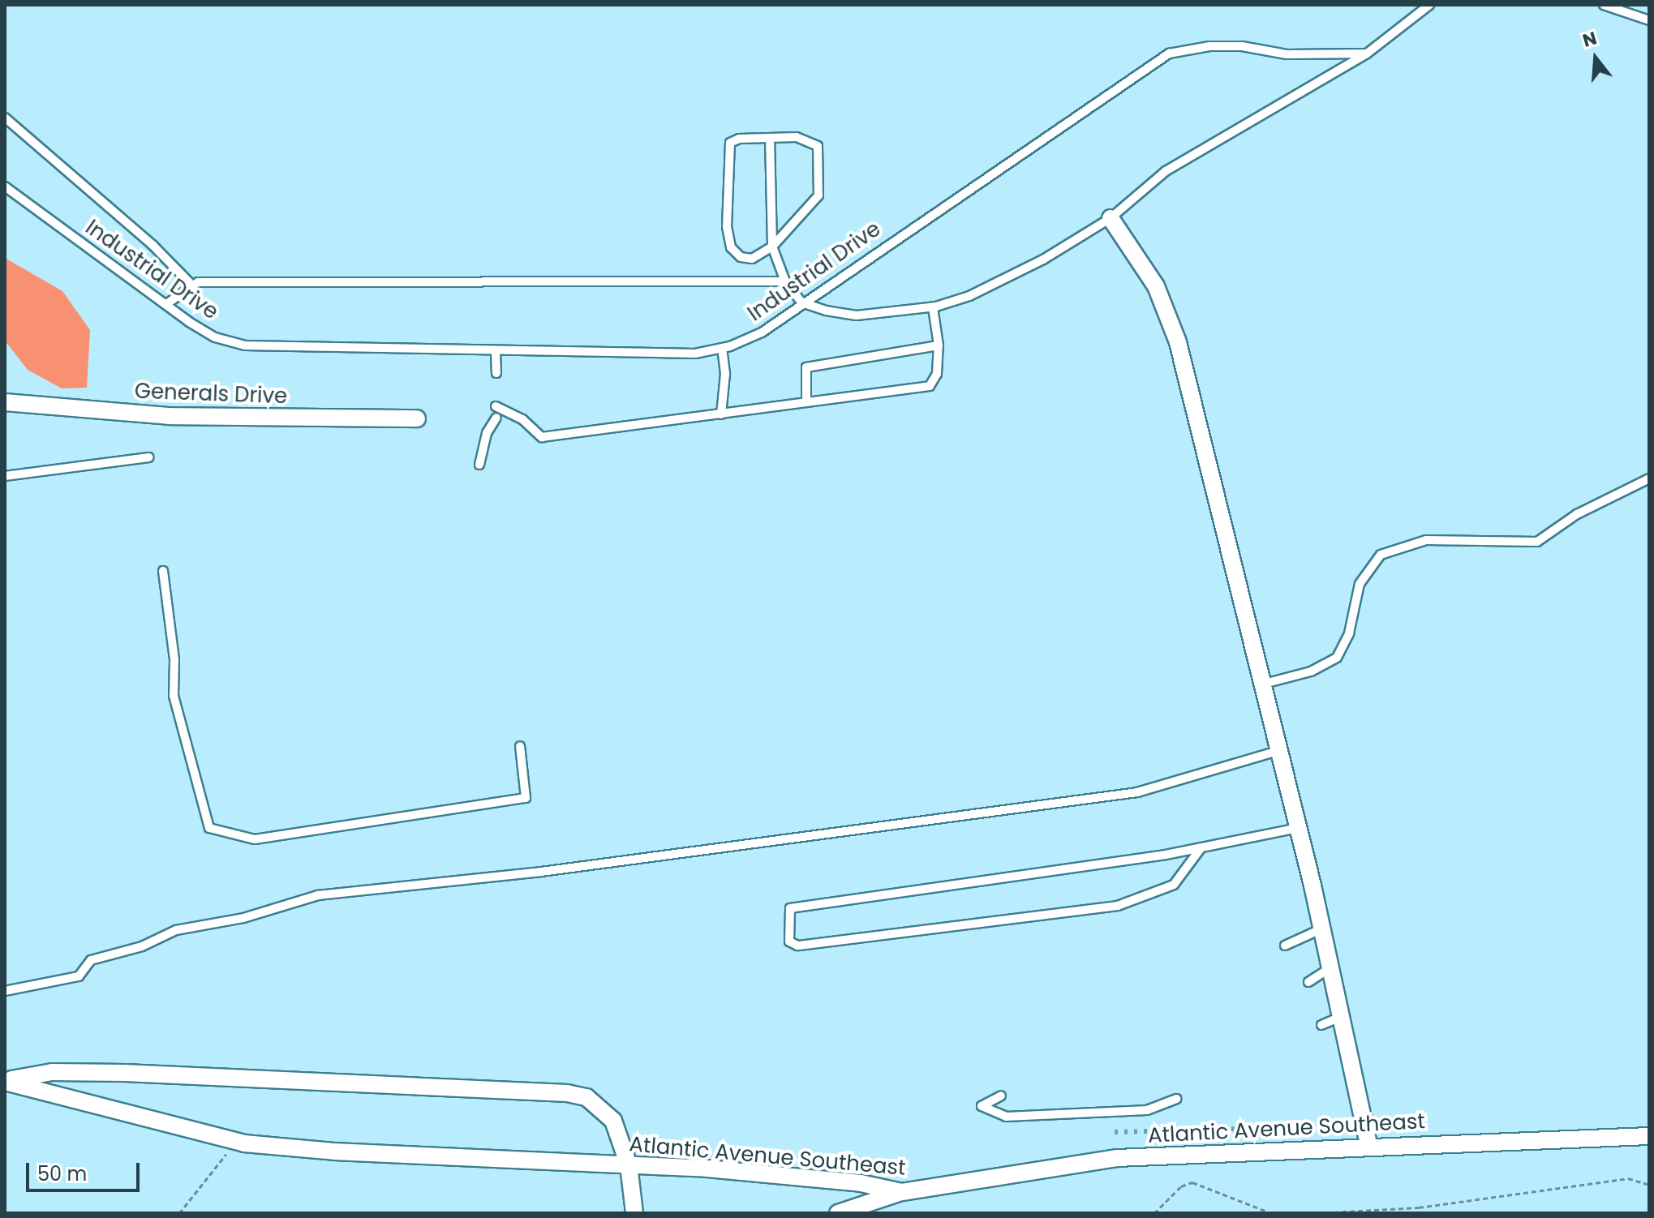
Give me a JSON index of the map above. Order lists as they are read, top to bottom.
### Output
{
  "streets": {
    "street": ["Generals Drive", "Atlantic Avenue Southeast"],
    "lane": ["Industrial Drive"]
  },
  "scale_bar": "50 m",
  "north": "top"
}
